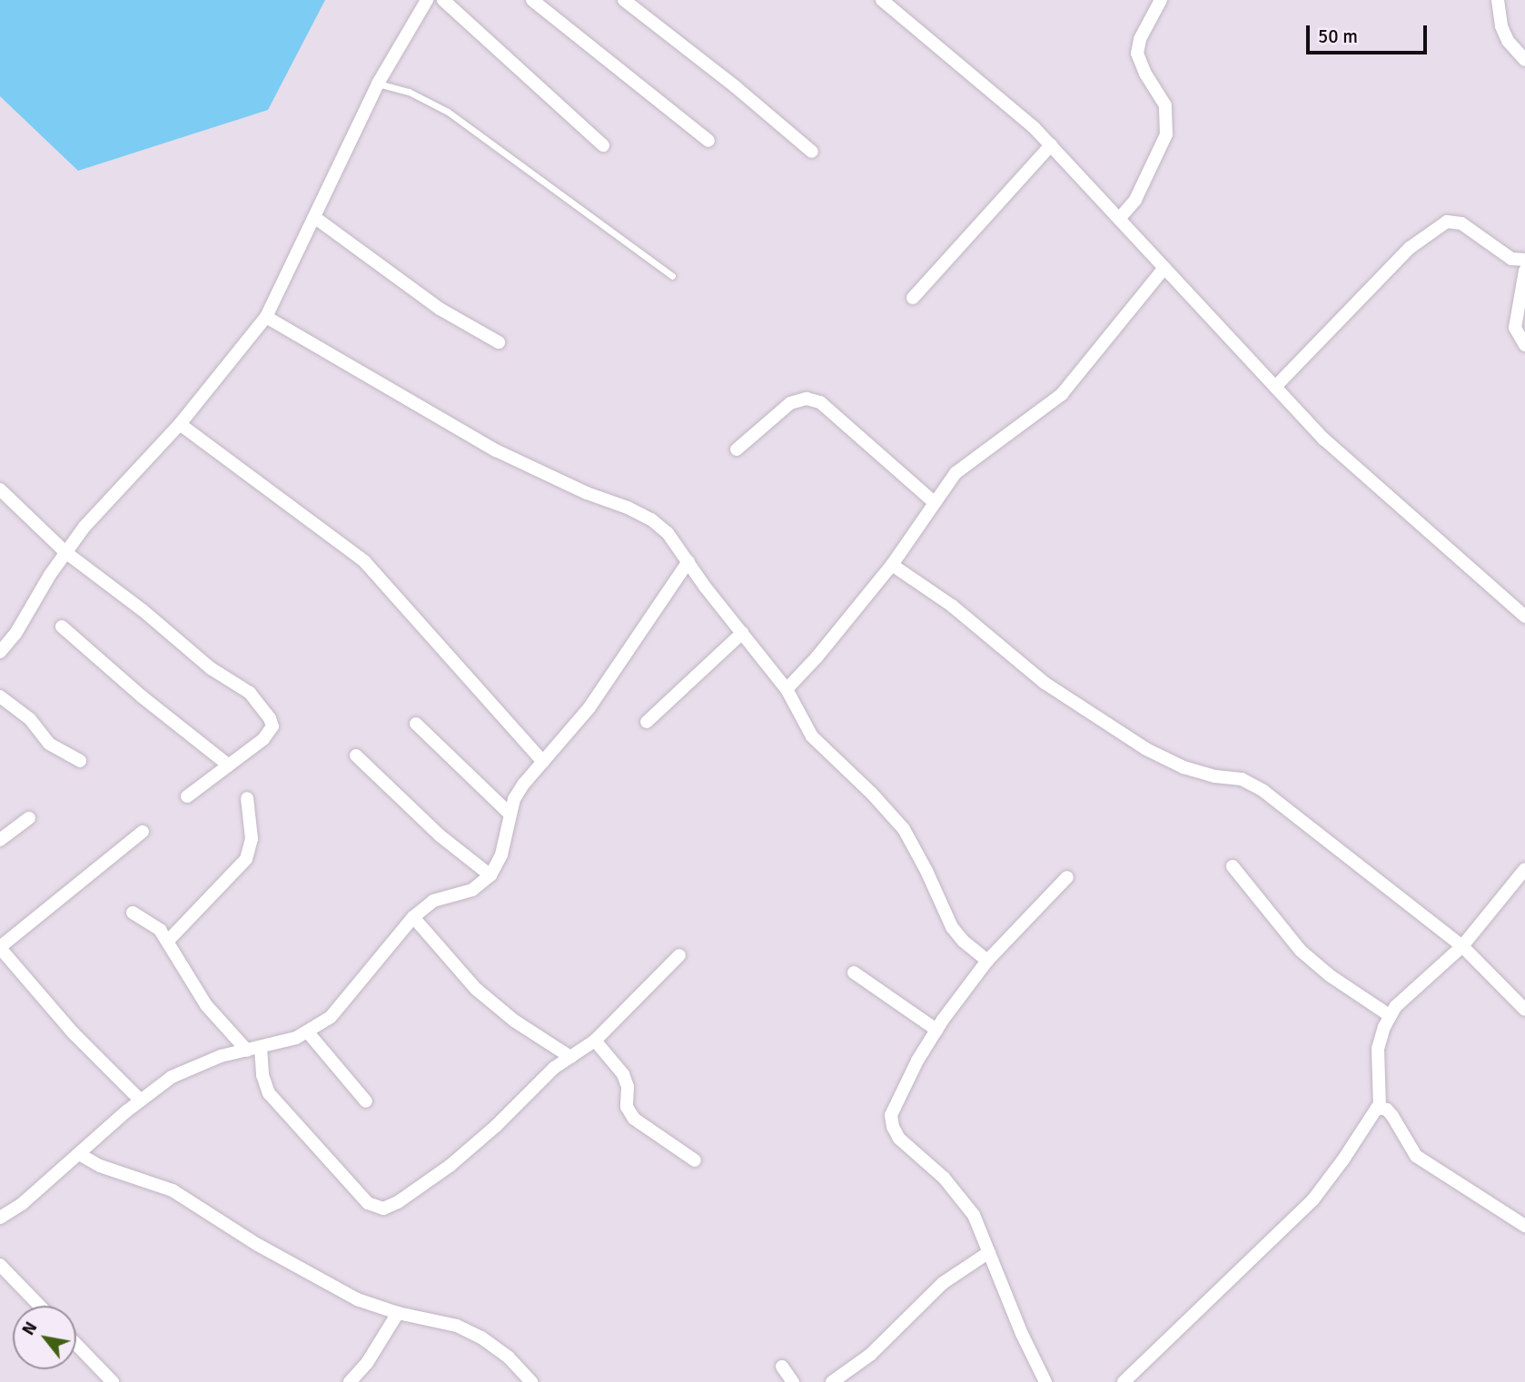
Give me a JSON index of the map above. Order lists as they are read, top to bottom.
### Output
{
  "scale_bar": "50 m",
  "north": "top left"
}
